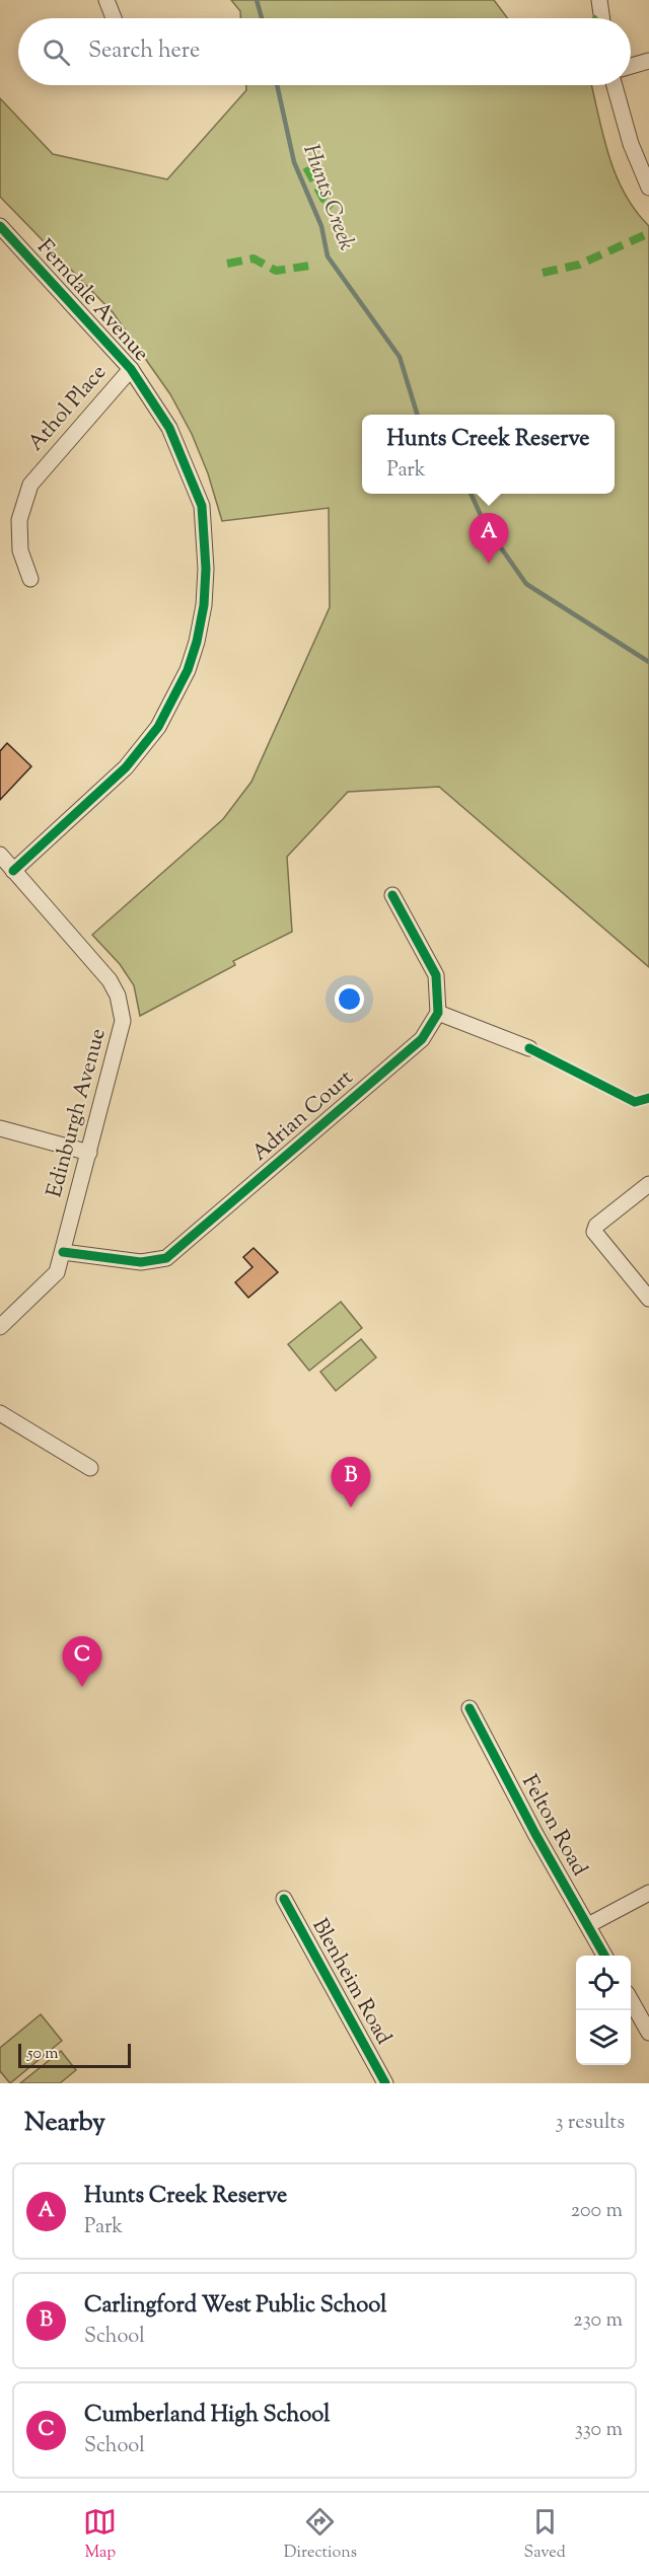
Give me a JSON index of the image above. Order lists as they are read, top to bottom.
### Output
{
  "streets": {
    "street": [
      "Ferndale Avenue",
      "Athol Place",
      "Edinburgh Avenue",
      "Adrian Court",
      "Felton Road",
      "Blenheim Road"
    ]
  },
  "crossings": [
    ["Ferndale Avenue", "Athol Place"],
    ["Ferndale Avenue", "Edinburgh Avenue"],
    ["Edinburgh Avenue", "Adrian Court"]
  ],
  "water": ["Hunts Creek"],
  "scale_bar": "50 m",
  "page": {
    "search": "Search here",
    "popup": ["Hunts Creek Reserve", "Park"],
    "pins": ["A", "B", "C"],
    "scale": "50 m",
    "heading": ["Nearby", "3 results"],
    "list": [
      {
        "mark": "A",
        "name": "Hunts Creek Reserve",
        "note": "Park",
        "value": "200 m"
      },
      {
        "mark": "B",
        "name": "Carlingford West Public School",
        "note": "School",
        "value": "230 m"
      },
      {
        "mark": "C",
        "name": "Cumberland High School",
        "note": "School",
        "value": "330 m"
      }
    ],
    "nav": ["Map", "Directions", "Saved"]
  }
}
